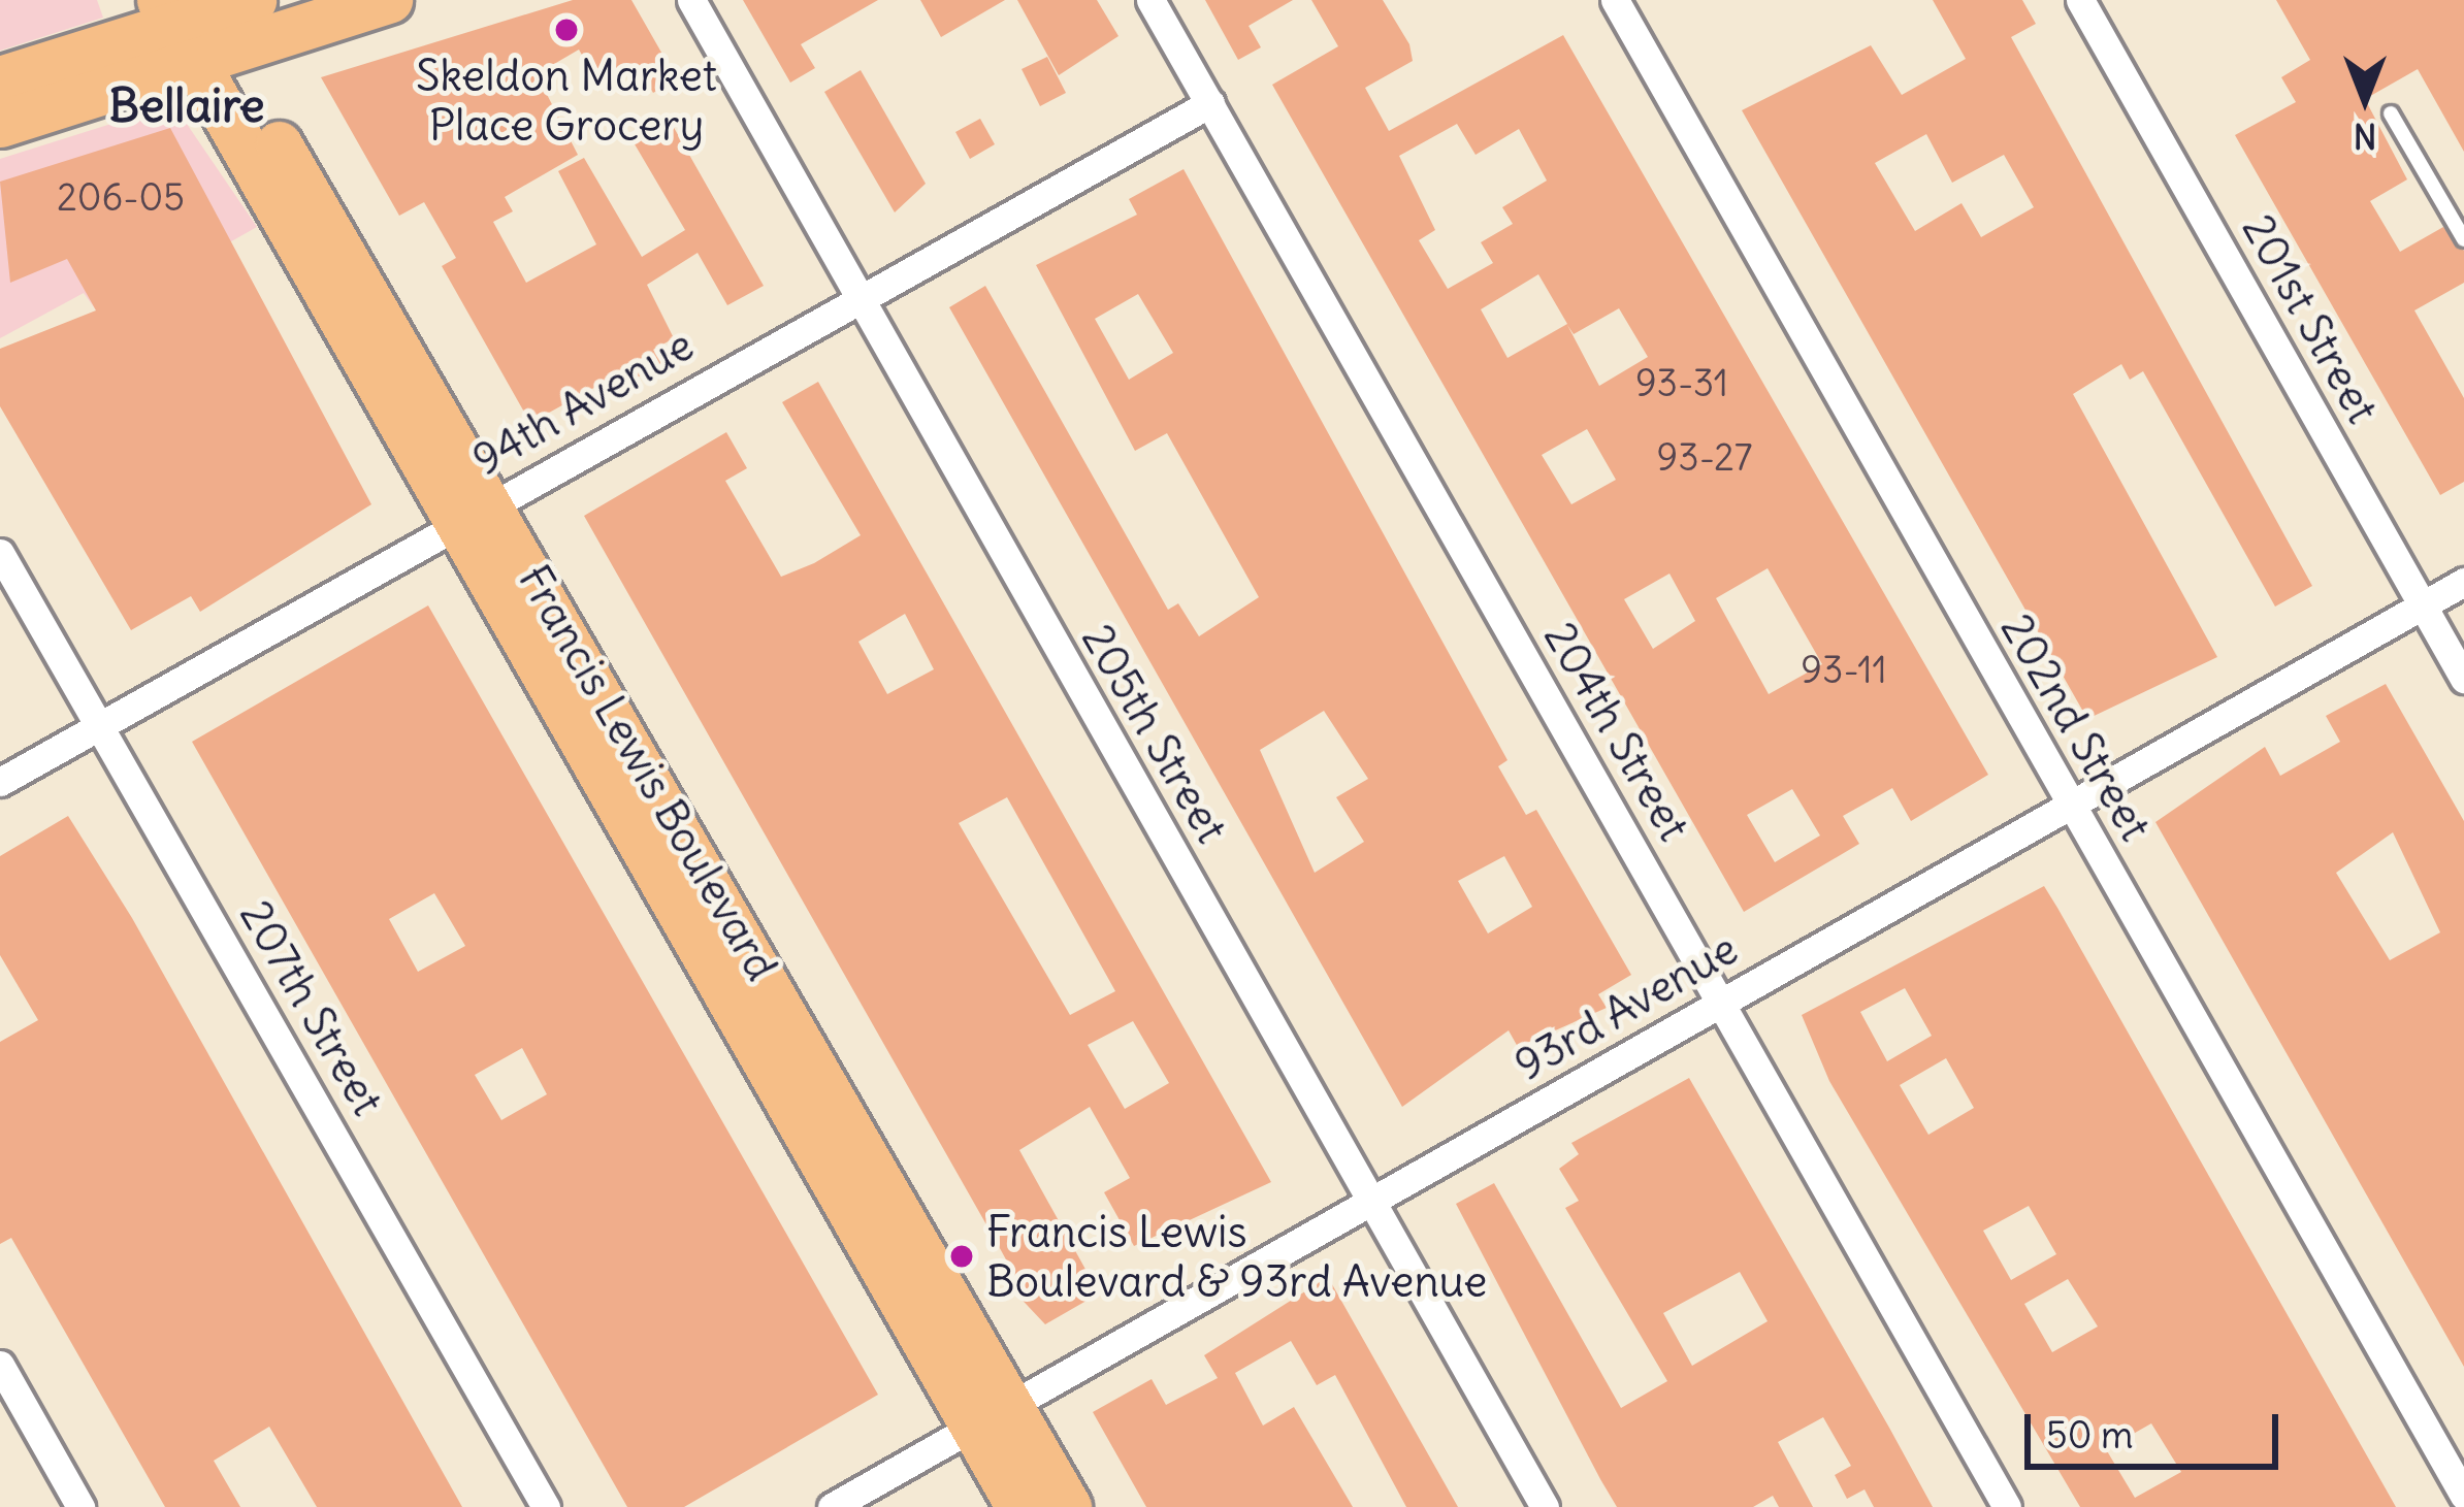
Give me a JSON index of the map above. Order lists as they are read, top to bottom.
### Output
{
  "streets": {
    "main road": ["Francis Lewis Boulevard"],
    "street": [
      "201st Street",
      "94th Avenue",
      "202nd Street",
      "204th Street",
      "205th Street",
      "93rd Avenue",
      "207th Street"
    ]
  },
  "crossings": [
    ["201st Street", "93rd Avenue"],
    ["94th Avenue", "204th Street"],
    ["94th Avenue", "205th Street"],
    ["94th Avenue", "Francis Lewis Boulevard"],
    ["94th Avenue", "207th Street"],
    ["202nd Street", "93rd Avenue"],
    ["204th Street", "93rd Avenue"],
    ["205th Street", "93rd Avenue"],
    ["Francis Lewis Boulevard", "93rd Avenue"]
  ],
  "districts": ["Bellaire"],
  "places": ["Skeldon Market Place Grocery", "Francis Lewis Boulevard & 93rd Avenue"],
  "house_numbers": [
    "206-05",
    "93-31",
    "93-27",
    "93-11"
  ],
  "scale_bar": "50 m",
  "north": "bottom"
}
